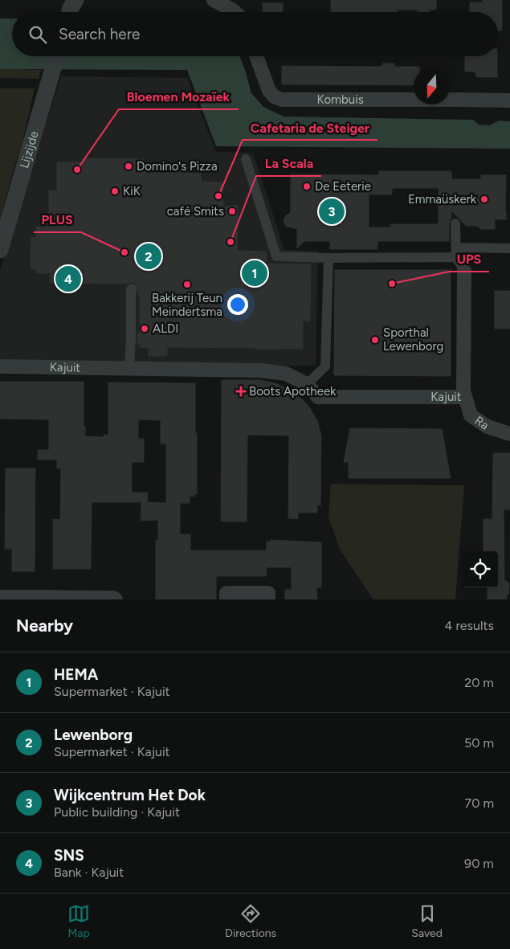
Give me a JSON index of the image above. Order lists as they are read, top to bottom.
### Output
{
  "streets": {
    "street": [
      "Kombuis",
      "Lijzijde",
      "Kajuit",
      "Ra"
    ]
  },
  "crossings": [
    ["Kajuit", "Ra"]
  ],
  "places": {
    "other": [
      "Domino's Pizza",
      "Bloemen Mozaïek",
      "De Eeterie",
      "KiK",
      "Cafetaria de Steiger",
      "Emmaüskerk",
      "café Smits",
      "La Scala",
      "PLUS",
      "UPS",
      "Bakkerij Teun Meindertsma",
      "ALDI",
      "Sporthal Lewenborg"
    ],
    "health": ["Boots Apotheek"]
  },
  "north": "bottom",
  "page": {
    "search": "Search here",
    "pins": [
      "3",
      "2",
      "1",
      "4"
    ],
    "heading": ["Nearby", "4 results"],
    "list": [
      {
        "mark": "1",
        "name": "HEMA",
        "note": "Supermarket · Kajuit",
        "value": "20 m"
      },
      {
        "mark": "2",
        "name": "Lewenborg",
        "note": "Supermarket · Kajuit",
        "value": "50 m"
      },
      {
        "mark": "3",
        "name": "Wijkcentrum Het Dok",
        "note": "Public building · Kajuit",
        "value": "70 m"
      },
      {
        "mark": "4",
        "name": "SNS",
        "note": "Bank · Kajuit",
        "value": "90 m"
      }
    ],
    "nav": ["Map", "Directions", "Saved"]
  }
}
